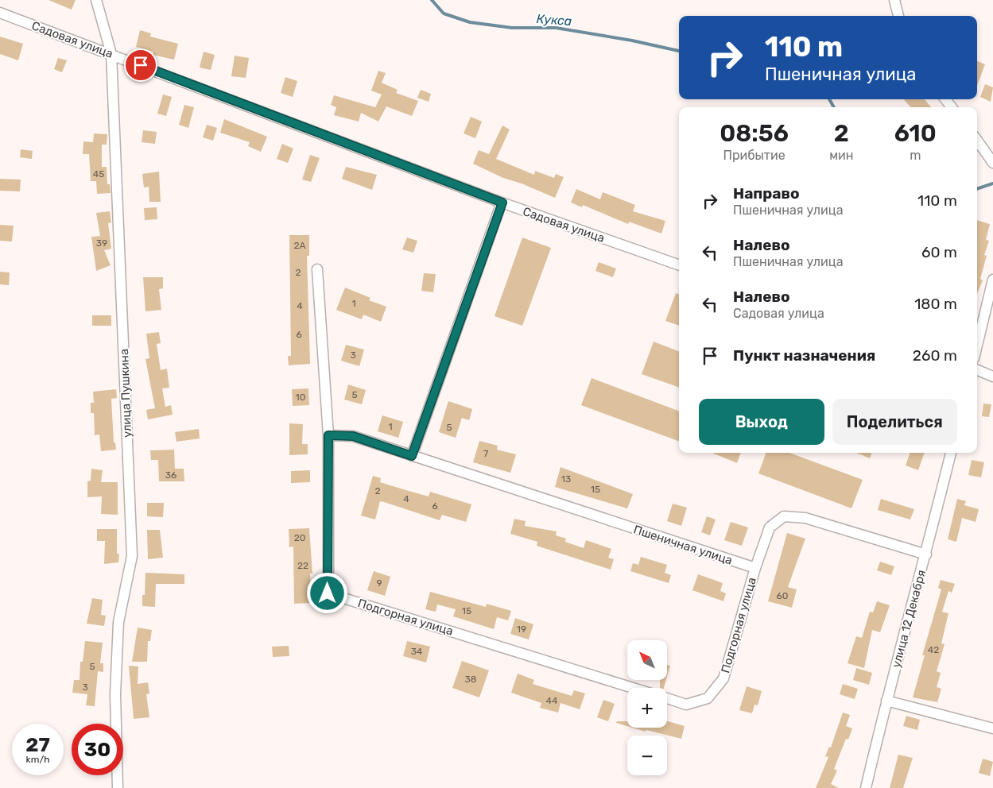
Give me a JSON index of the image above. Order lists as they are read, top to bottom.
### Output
{
  "streets": {
    "street": [
      "Садовая улица",
      "улица Пушкина",
      "Пшеничная улица",
      "Подгорная улица",
      "улица 12 Декабря"
    ]
  },
  "crossings": [
    ["Садовая улица", "улица Пушкина"],
    ["Пшеничная улица", "Подгорная улица"]
  ],
  "water": ["Кукса"],
  "house_numbers": [
    "45",
    "39",
    "2А",
    "2",
    "1",
    "4",
    "6",
    "3",
    "5",
    "10",
    "1",
    "5",
    "7",
    "36",
    "13",
    "15",
    "2",
    "4",
    "6",
    "20",
    "22",
    "9",
    "60",
    "15",
    "19",
    "42",
    "34",
    "5",
    "38",
    "3",
    "44"
  ],
  "north": "top left",
  "page": {
    "turn": ["110 m", "Пшеничная улица"],
    "eta": [
      "08:56",
      "Прибытие",
      "2",
      "мин",
      "610",
      "m"
    ],
    "list": [
      {
        "name": "Направо",
        "note": "Пшеничная улица",
        "value": "110 m"
      },
      {
        "name": "Налево",
        "note": "Пшеничная улица",
        "value": "60 m"
      },
      {
        "name": "Налево",
        "note": "Садовая улица",
        "value": "180 m"
      },
      {
        "name": "Пункт назначения",
        "value": "260 m"
      }
    ],
    "buttons": ["Выход", "Поделиться"],
    "map_buttons": ["+", "−"],
    "speed": "27 km/h",
    "limit": "30"
  }
}
